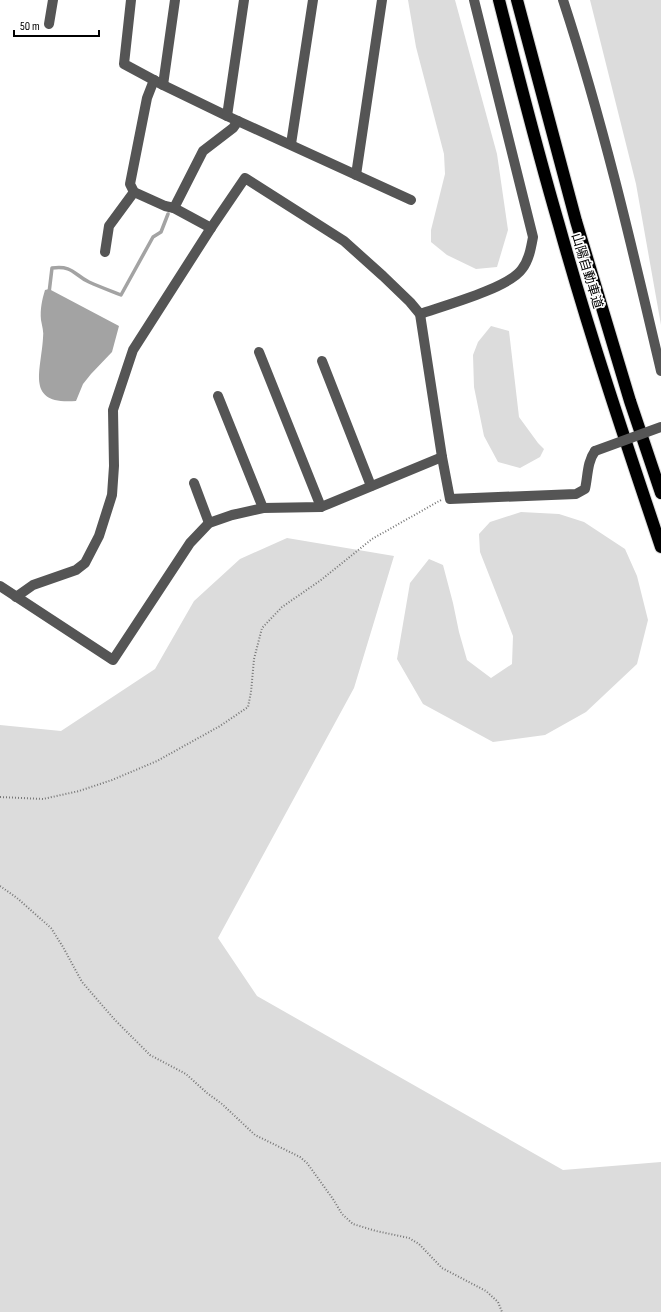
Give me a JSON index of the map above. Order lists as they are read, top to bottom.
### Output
{
  "streets": {
    "highway": ["山陽自動車道"]
  },
  "scale_bar": "50 m"
}
